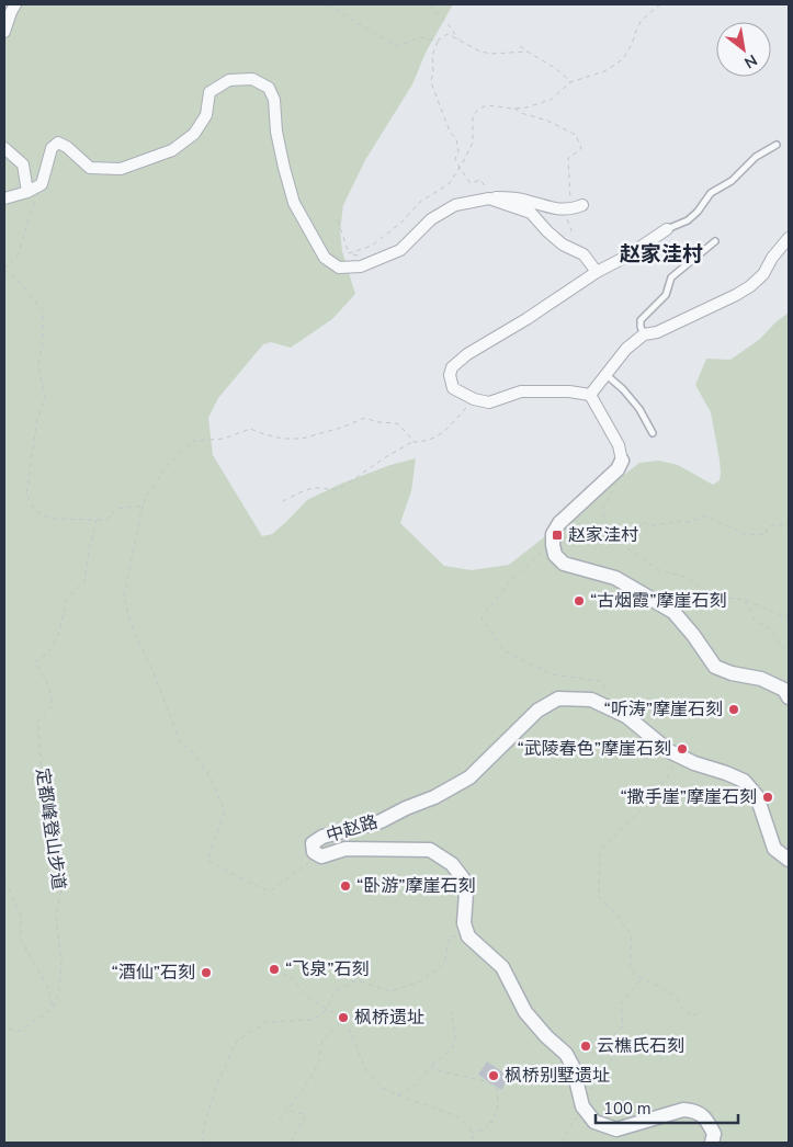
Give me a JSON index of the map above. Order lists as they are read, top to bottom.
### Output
{
  "streets": {
    "street": ["中赵路"],
    "path": ["定都峰登山步道"]
  },
  "districts": ["赵家洼村"],
  "places": {
    "transit": ["赵家洼村"],
    "other": [
      "“古烟霞”摩崖石刻",
      "“听涛”摩崖石刻",
      "“武陵春色”摩崖石刻",
      "“撒手崖”摩崖石刻",
      "“卧游”摩崖石刻",
      "“飞泉”石刻",
      "“酒仙”石刻",
      "枫桥遗址",
      "云樵氏石刻",
      "枫桥别墅遗址"
    ]
  },
  "scale_bar": "100 m",
  "north": "bottom right"
}
